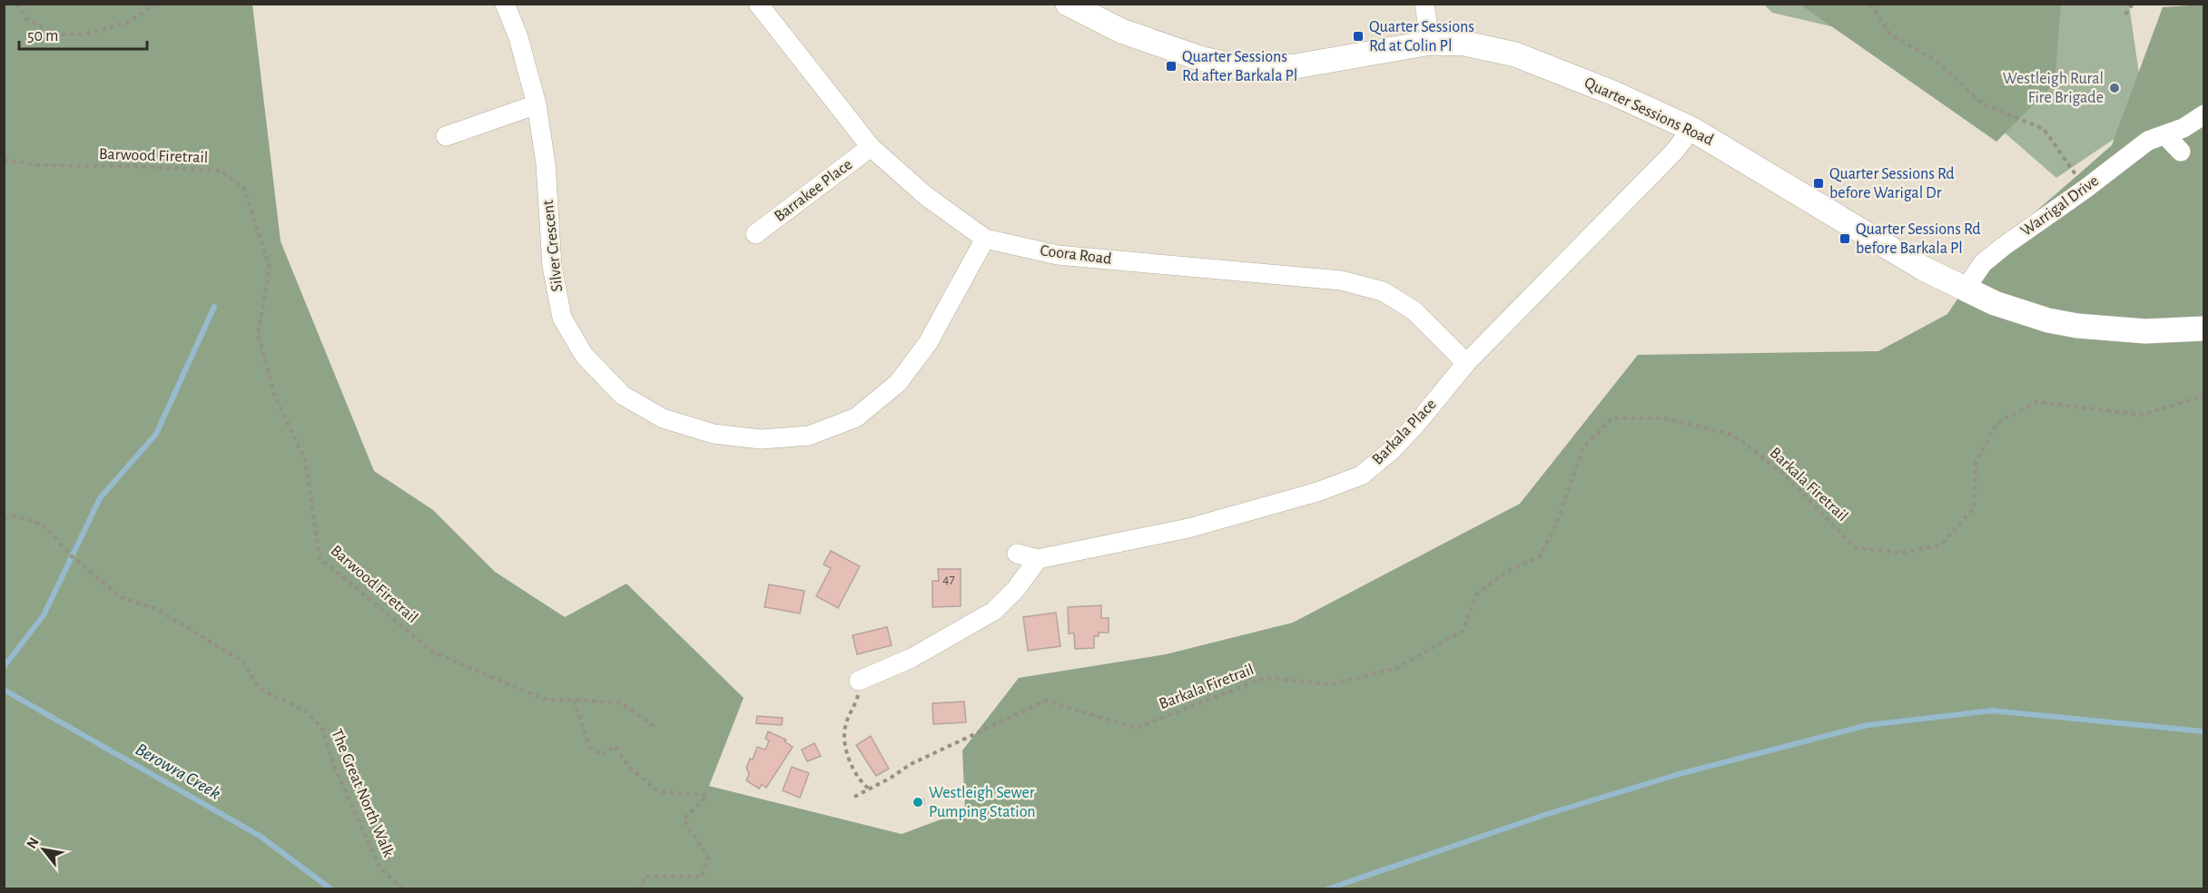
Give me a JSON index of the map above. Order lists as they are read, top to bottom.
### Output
{
  "streets": {
    "main road": ["Quarter Sessions Road"],
    "street": [
      "Barrakee Place",
      "Warrigal Drive",
      "Silver Crescent",
      "Coora Road",
      "Barkala Place"
    ],
    "path": ["Barwood Firetrail", "Barkala Firetrail", "The Great North Walk"]
  },
  "crossings": [
    ["Quarter Sessions Road", "Warrigal Drive"],
    ["Quarter Sessions Road", "Barkala Place"],
    ["Barrakee Place", "Coora Road"],
    ["Silver Crescent", "Coora Road"],
    ["Coora Road", "Barkala Place"]
  ],
  "water": ["Berowra Creek"],
  "places": {
    "transit": [
      "Quarter Sessions Rd at Colin Pl",
      "Quarter Sessions Rd after Barkala Pl",
      "Quarter Sessions Rd before Warigal Dr",
      "Quarter Sessions Rd before Barkala Pl"
    ],
    "other": ["Westleigh Rural Fire Brigade", "Westleigh Sewer Pumping Station"]
  },
  "house_numbers": ["47"],
  "scale_bar": "50 m",
  "north": "top left"
}
